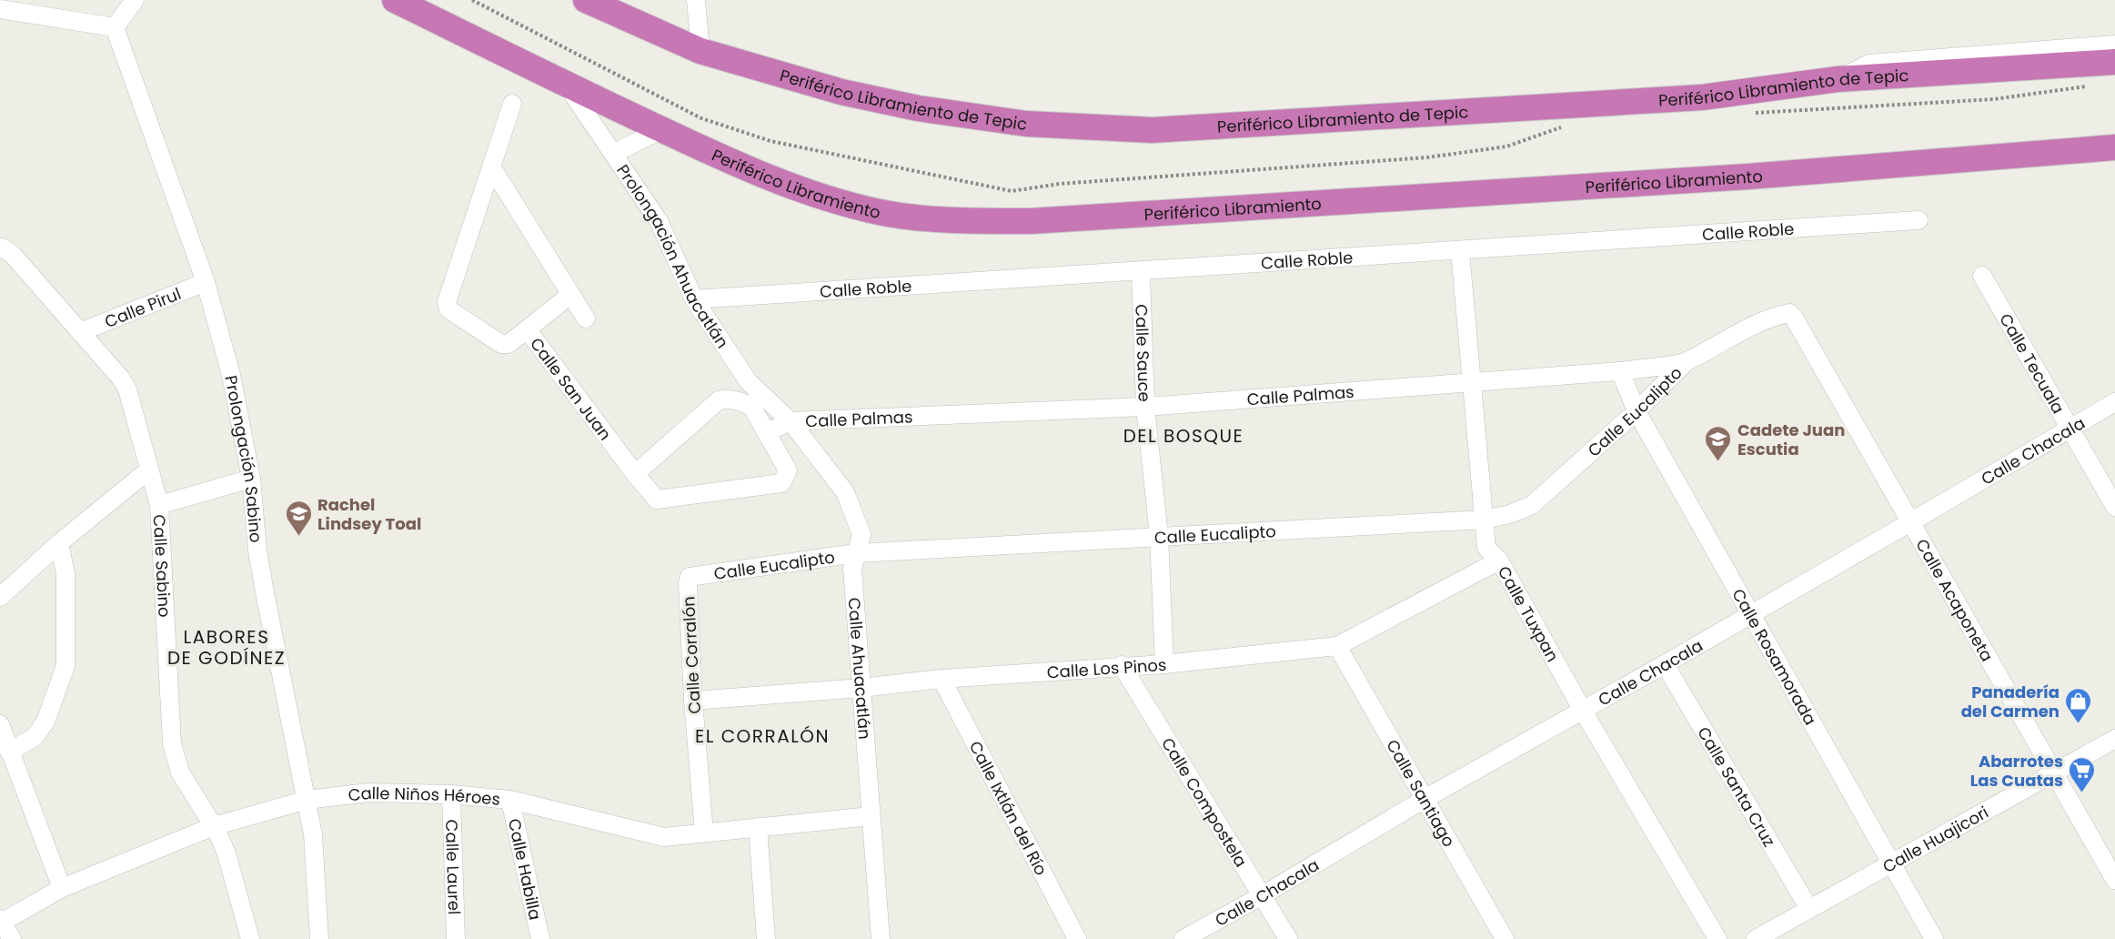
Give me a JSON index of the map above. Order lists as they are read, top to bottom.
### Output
{
  "streets": {
    "highway": ["Periférico Libramiento de Tepic", "Periférico Libramiento"],
    "street": [
      "Calle Roble",
      "Prolongación Ahuacatlán",
      "Calle Pirul",
      "Calle Sauce",
      "Calle Tecuala",
      "Calle San Juan",
      "Calle Palmas",
      "Calle Eucalipto",
      "Calle Chacala",
      "Prolongación Sabino",
      "Calle Sabino",
      "Calle Acaponeta",
      "Calle Tuxpan",
      "Calle Corralón",
      "Calle Rosamorada",
      "Calle Los Pinos",
      "Calle Ahuacatlán",
      "Calle Santa Cruz",
      "Calle Santiago",
      "Calle Niños Héroes",
      "Calle Compostela",
      "Calle Ixtlán del Río",
      "Calle Huajicori",
      "Calle Laurel",
      "Calle Habilla"
    ]
  },
  "crossings": [
    ["Periférico Libramiento", "Prolongación Ahuacatlán"],
    ["Calle Roble", "Prolongación Ahuacatlán"],
    ["Calle Roble", "Calle Sauce"],
    ["Calle Roble", "Calle Tuxpan"],
    ["Prolongación Ahuacatlán", "Calle Palmas"],
    ["Prolongación Ahuacatlán", "Calle Ahuacatlán"],
    ["Calle Pirul", "Prolongación Sabino"],
    ["Calle Pirul", "Calle Sabino"],
    ["Calle Sauce", "Calle Palmas"],
    ["Calle Sauce", "Calle Eucalipto"],
    ["Calle Sauce", "Calle Los Pinos"],
    ["Calle Tecuala", "Calle Chacala"],
    ["Calle Palmas", "Calle Eucalipto"],
    ["Calle Palmas", "Calle Acaponeta"],
    ["Calle Palmas", "Calle Tuxpan"],
    ["Calle Palmas", "Calle Rosamorada"],
    ["Calle Palmas", "Calle Ahuacatlán"],
    ["Calle Eucalipto", "Calle Tuxpan"],
    ["Calle Eucalipto", "Calle Corralón"],
    ["Calle Eucalipto", "Calle Rosamorada"],
    ["Calle Eucalipto", "Calle Ahuacatlán"],
    ["Calle Chacala", "Calle Acaponeta"],
    ["Calle Chacala", "Calle Tuxpan"],
    ["Calle Chacala", "Calle Rosamorada"],
    ["Calle Chacala", "Calle Santa Cruz"],
    ["Calle Chacala", "Calle Santiago"],
    ["Calle Chacala", "Calle Compostela"],
    ["Prolongación Sabino", "Calle Niños Héroes"],
    ["Calle Sabino", "Calle Niños Héroes"],
    ["Calle Acaponeta", "Calle Huajicori"],
    ["Calle Tuxpan", "Calle Los Pinos"],
    ["Calle Corralón", "Calle Los Pinos"],
    ["Calle Corralón", "Calle Niños Héroes"],
    ["Calle Rosamorada", "Calle Huajicori"],
    ["Calle Los Pinos", "Calle Ahuacatlán"],
    ["Calle Los Pinos", "Calle Santiago"],
    ["Calle Los Pinos", "Calle Compostela"],
    ["Calle Los Pinos", "Calle Ixtlán del Río"],
    ["Calle Ahuacatlán", "Calle Niños Héroes"],
    ["Calle Santa Cruz", "Calle Huajicori"],
    ["Calle Niños Héroes", "Calle Laurel"],
    ["Calle Niños Héroes", "Calle Habilla"]
  ],
  "districts": ["DEL BOSQUE", "LABORES DE GODÍNEZ", "EL CORRALÓN"],
  "places": {
    "school or university": ["Cadete Juan Escutia", "Rachel Lindsey Toal"],
    "shop": ["Panadería del Carmen"],
    "supermarket": ["Abarrotes Las Cuatas"]
  }
}
